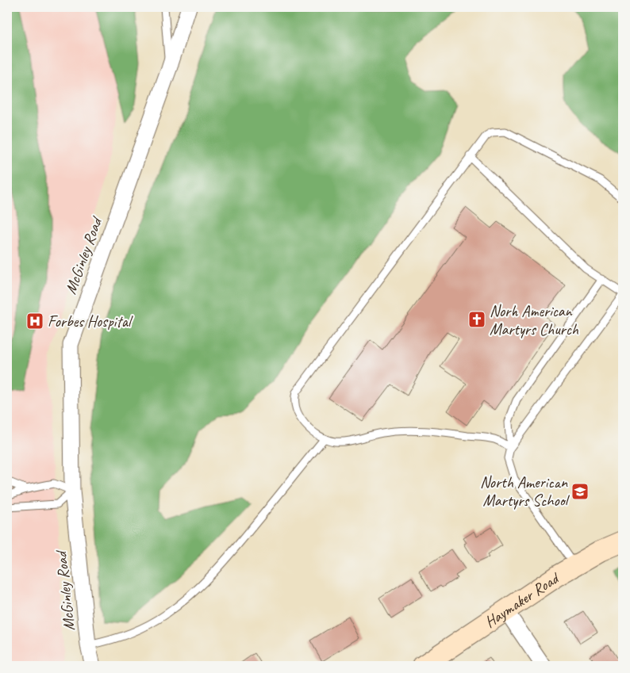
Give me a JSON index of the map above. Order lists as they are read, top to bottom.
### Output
{
  "streets": {
    "main road": ["Haymaker Road"],
    "street": ["McGinley Road"]
  },
  "places": {
    "church": ["Norh American Martyrs Church"],
    "hospital": ["Forbes Hospital"],
    "school or university": ["North American Martyrs School"]
  }
}
